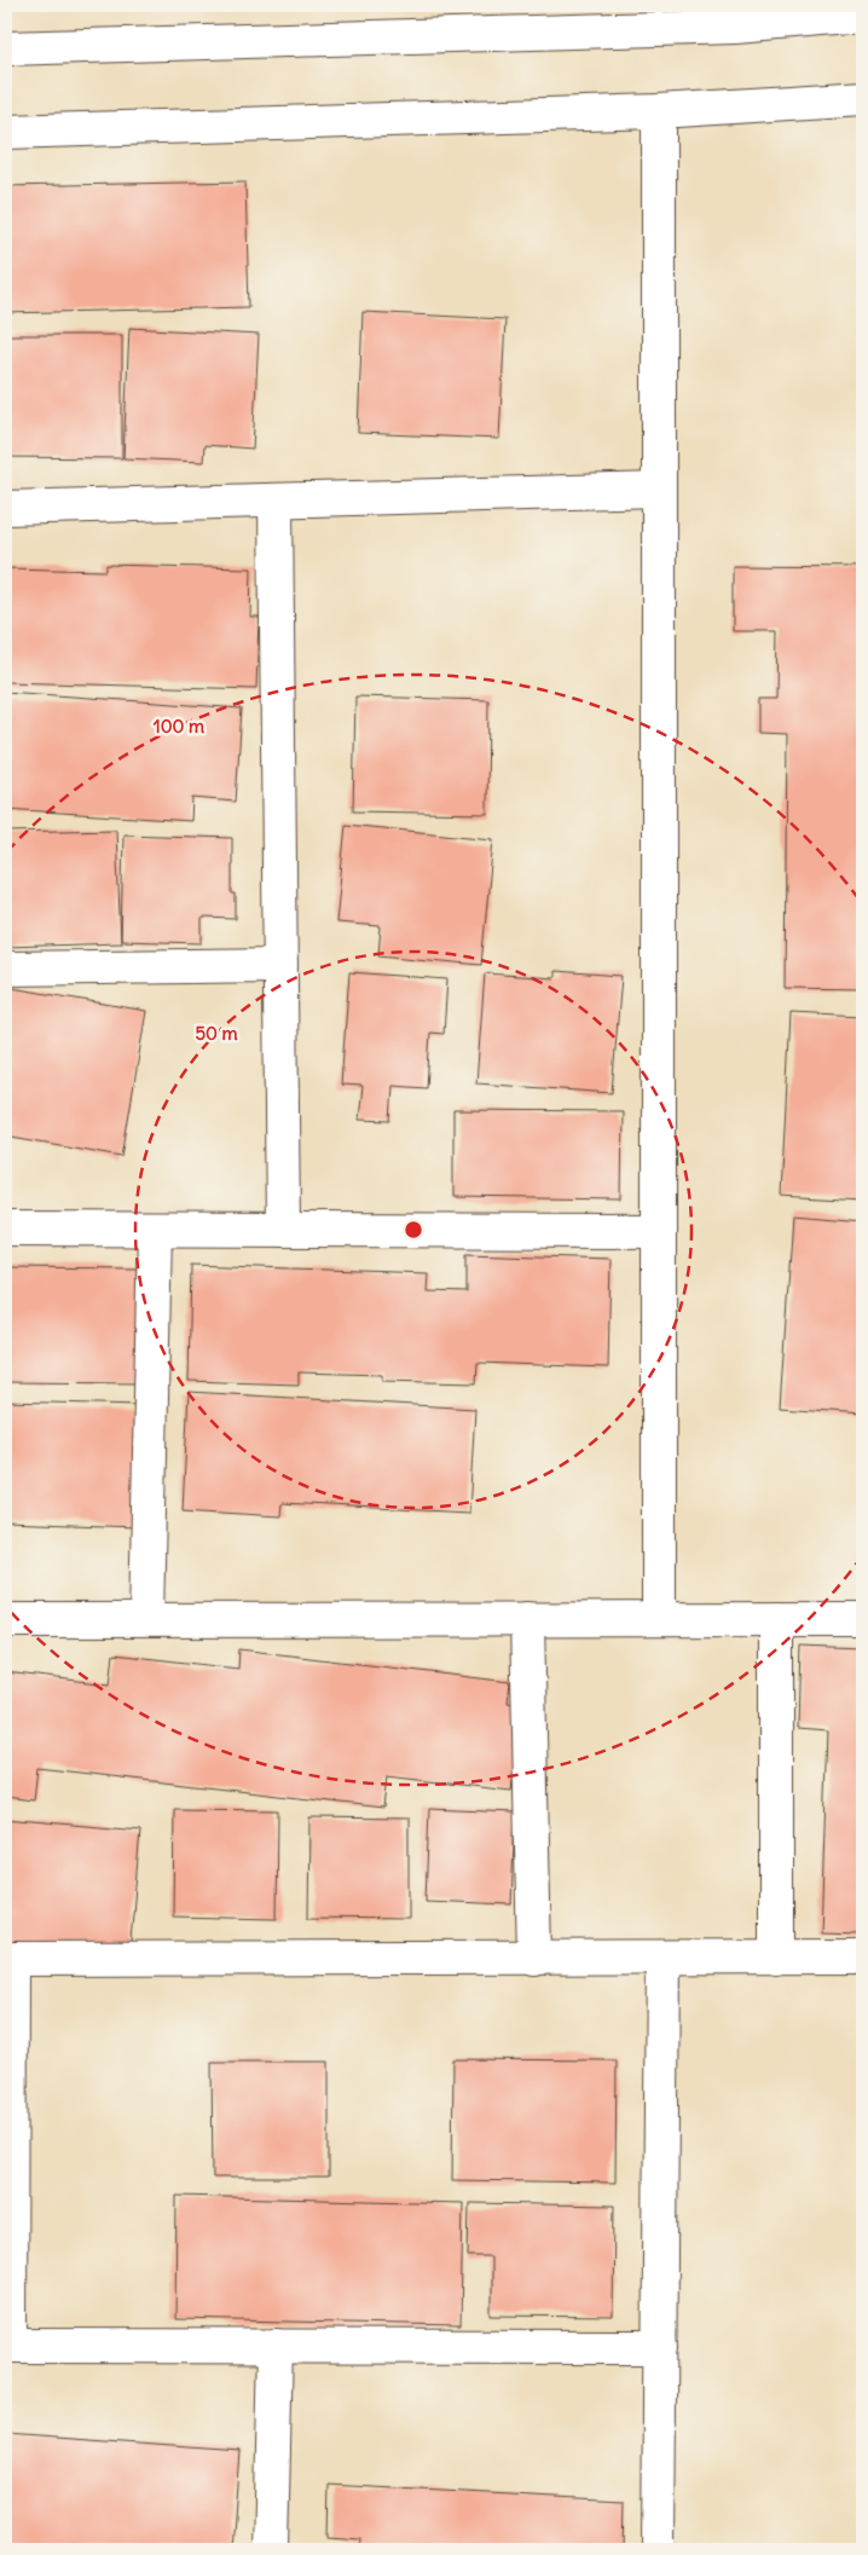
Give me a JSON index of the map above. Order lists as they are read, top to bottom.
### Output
{
  "rings": ["100 m", "50 m"]
}
